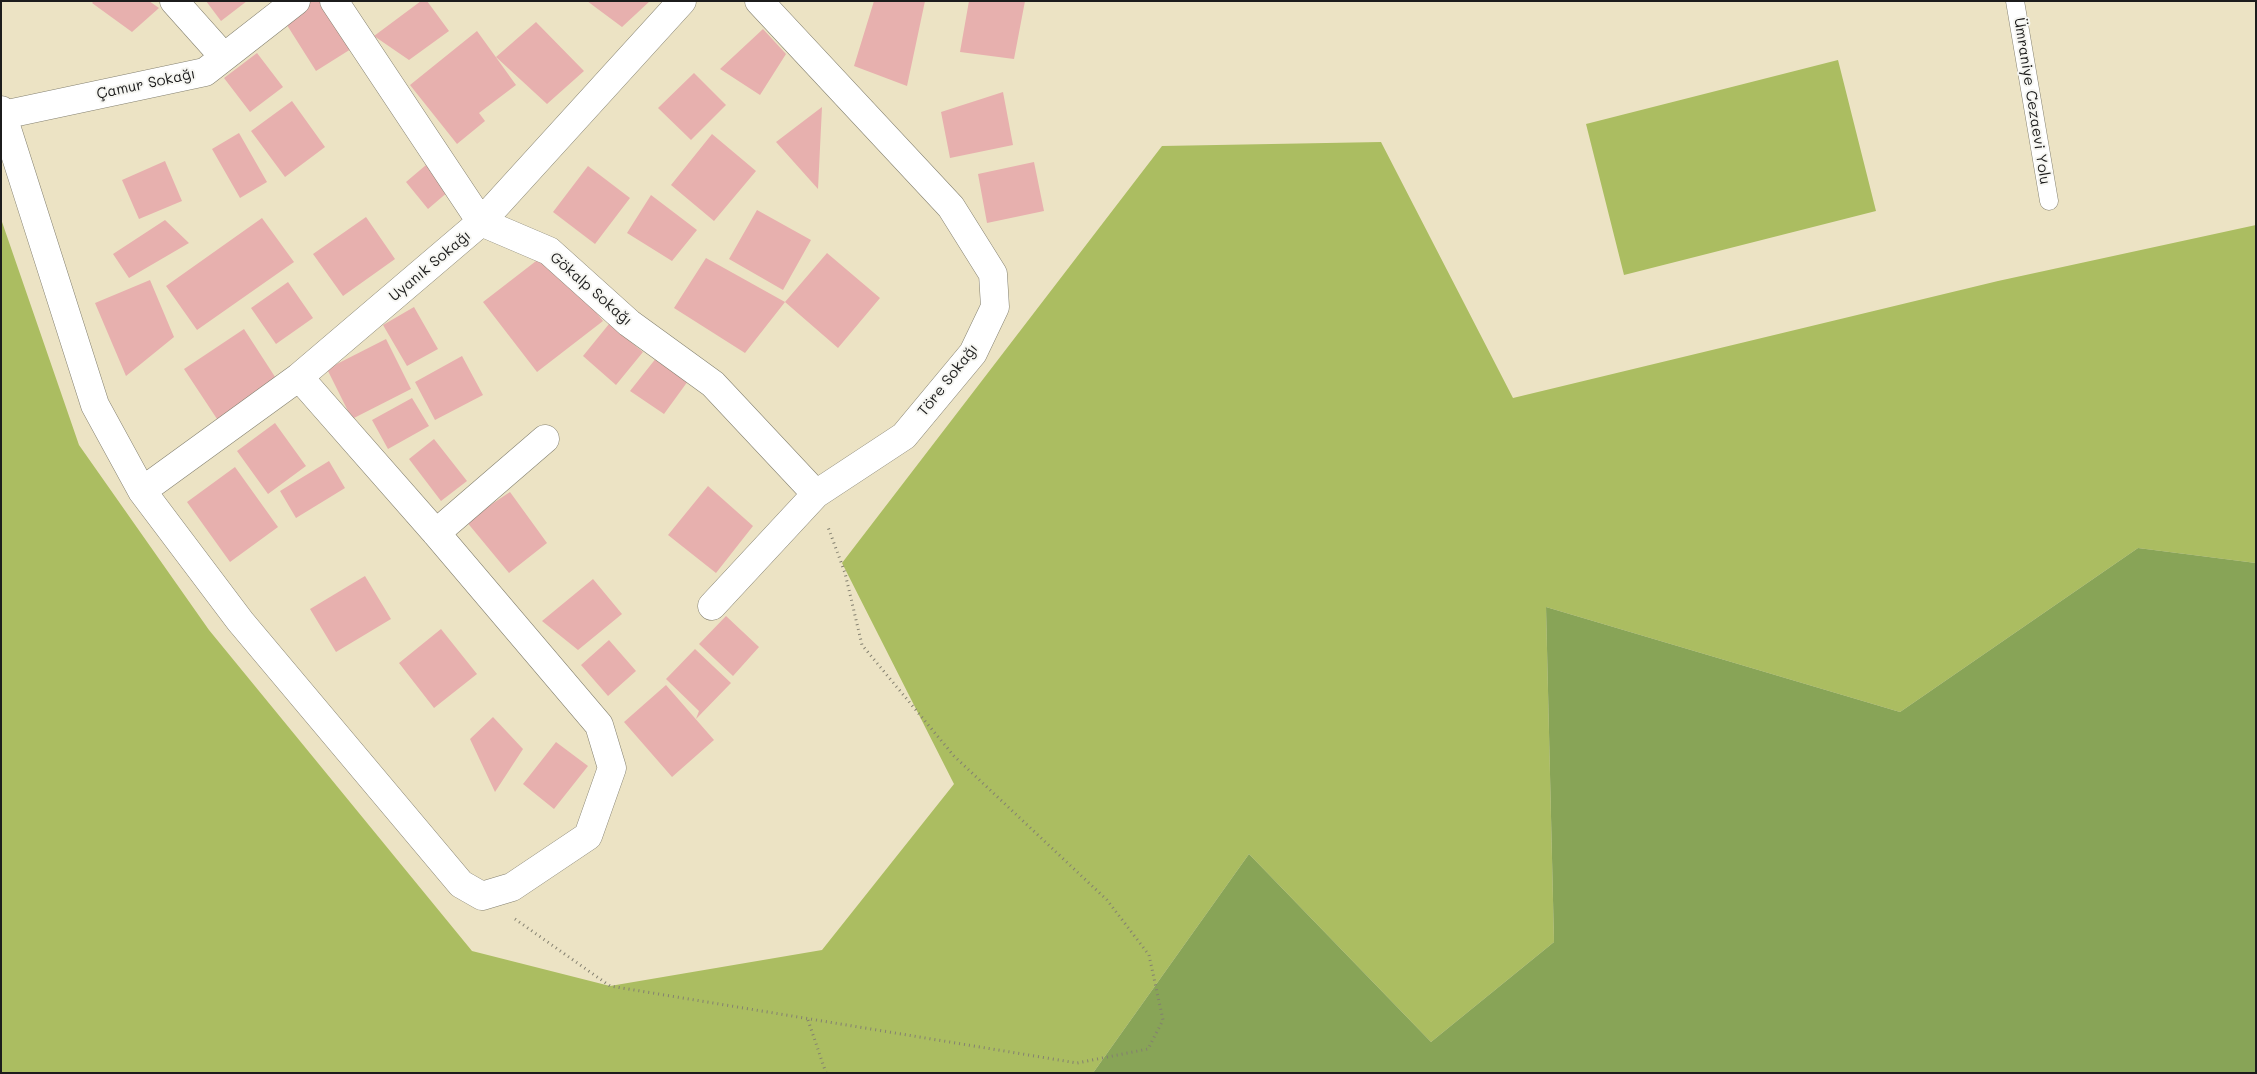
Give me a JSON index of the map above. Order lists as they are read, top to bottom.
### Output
{
  "streets": {
    "street": [
      "Çamur Sokağı",
      "Uyanık Sokağı",
      "Gökalp Sokağı",
      "Töre Sokağı"
    ],
    "lane": ["Ümraniye Cezaevi Yolu"]
  },
  "crossings": [
    ["Uyanık Sokağı", "Gökalp Sokağı"],
    ["Gökalp Sokağı", "Töre Sokağı"]
  ]
}
